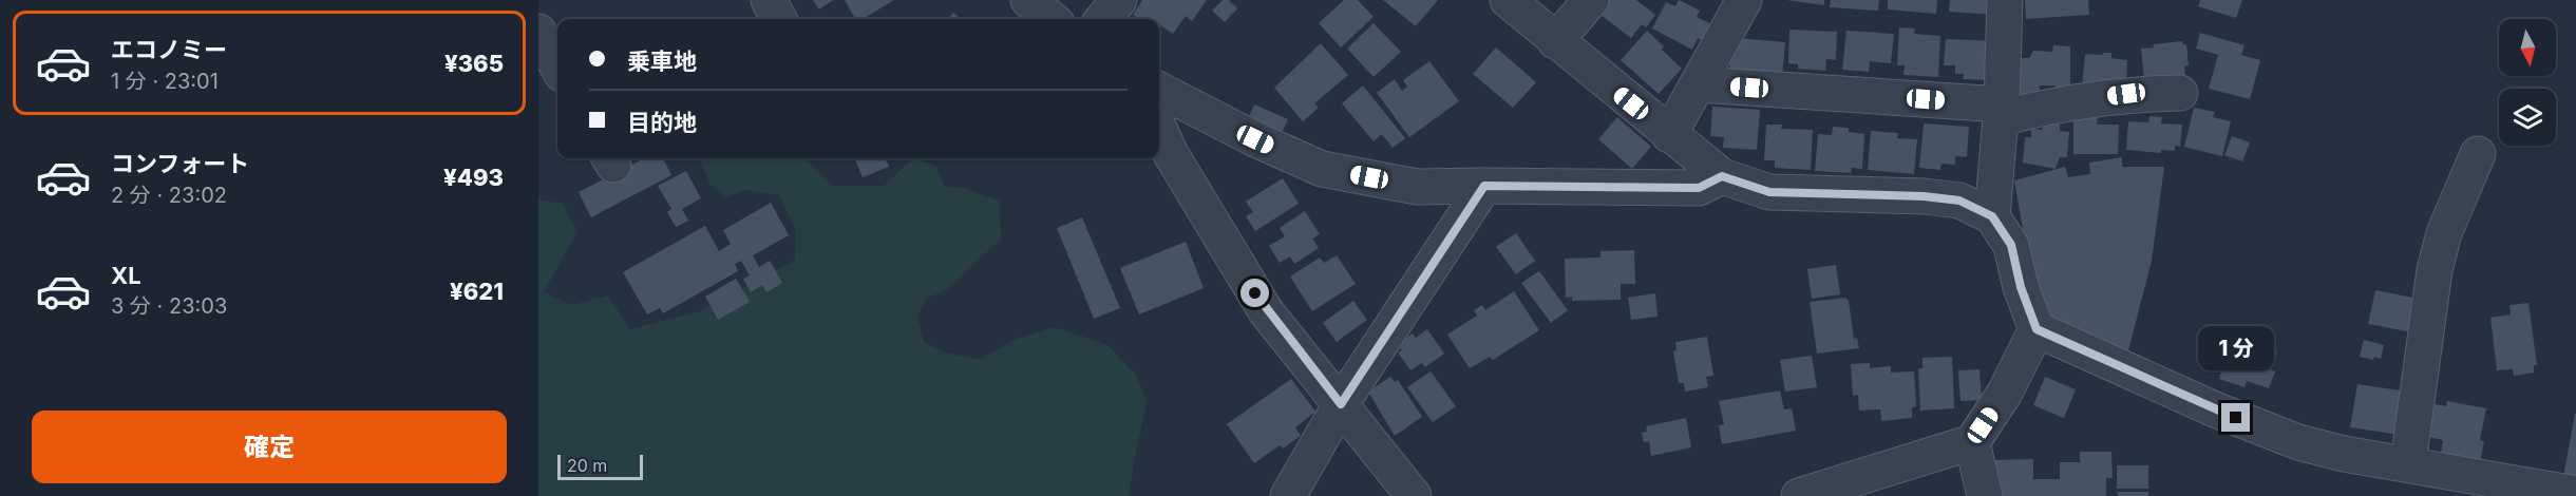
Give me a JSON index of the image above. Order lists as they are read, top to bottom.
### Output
{
  "scale_bar": "20 m",
  "north": "bottom",
  "page": {
    "list": [
      {
        "name": "エコノミー",
        "note": "1 分 · 23:01",
        "value": "¥365"
      },
      {
        "name": "コンフォート",
        "note": "2 分 · 23:02",
        "value": "¥493"
      },
      {
        "name": "XL",
        "note": "3 分 · 23:03",
        "value": "¥621"
      }
    ],
    "banner": ["乗車地", "目的地"],
    "bubble": "1 分",
    "buttons": "確定",
    "scale": "20 m"
  }
}
